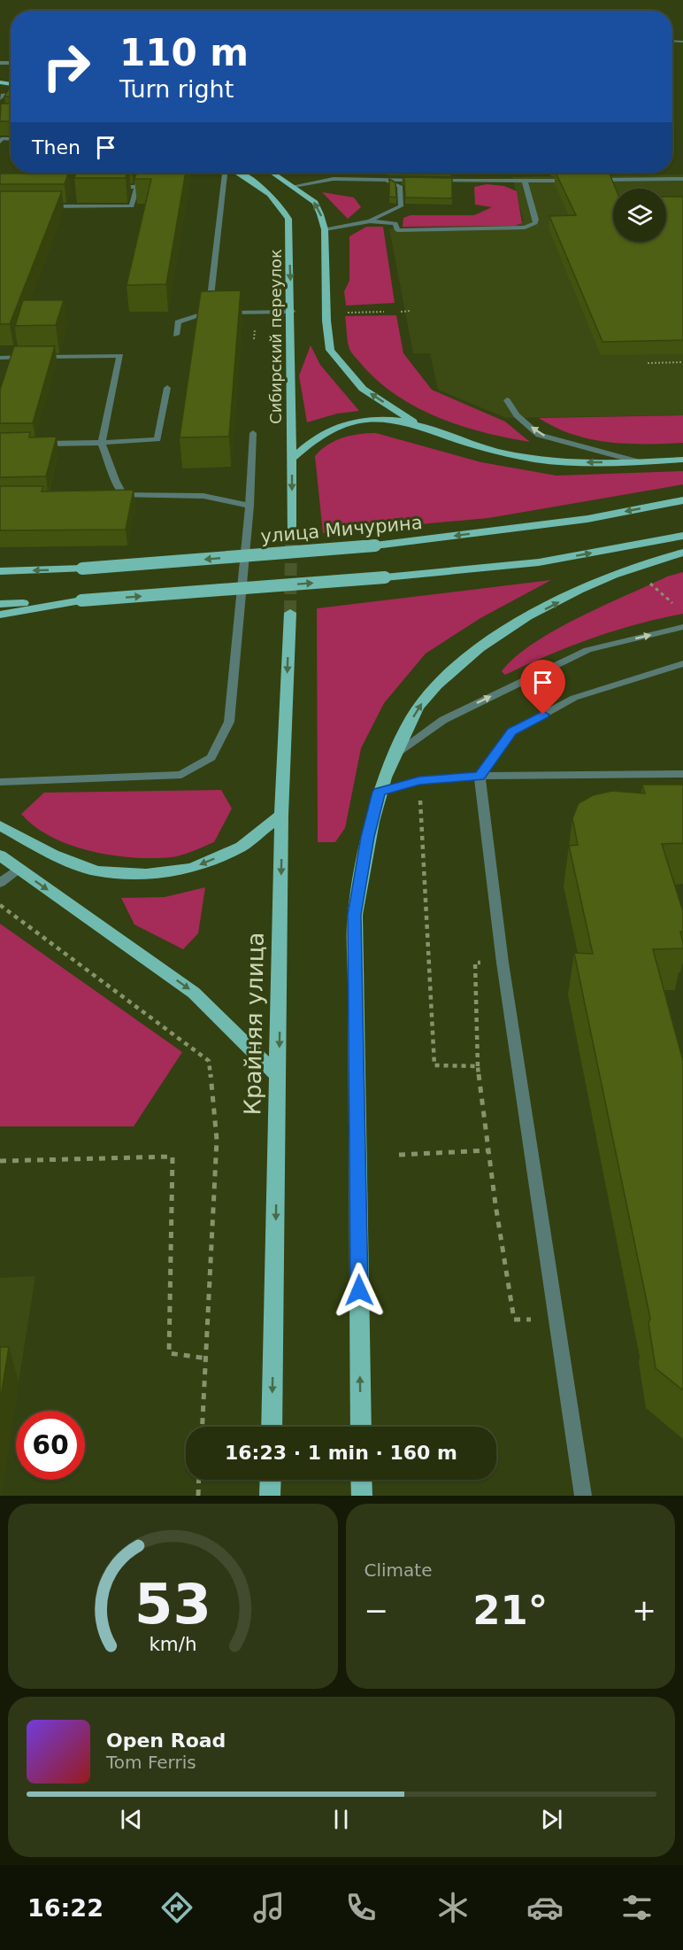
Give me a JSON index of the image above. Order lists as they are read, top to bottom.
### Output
{
  "streets": {
    "main road": ["Сибирский переулок", "улица Мичурина", "Крайняя улица"]
  },
  "one_way": ["Сибирский переулок"],
  "page": {
    "turn": ["110 m", "Turn right"],
    "then": "Then",
    "limit": "60",
    "trip": "16:23 · 1 min · 160 m",
    "tile": "Climate",
    "heat": ["−", "21°", "+"],
    "song": ["Open Road", "Tom Ferris"],
    "tabs": "16:22",
    "gauge": ["53", "km/h"]
  }
}
